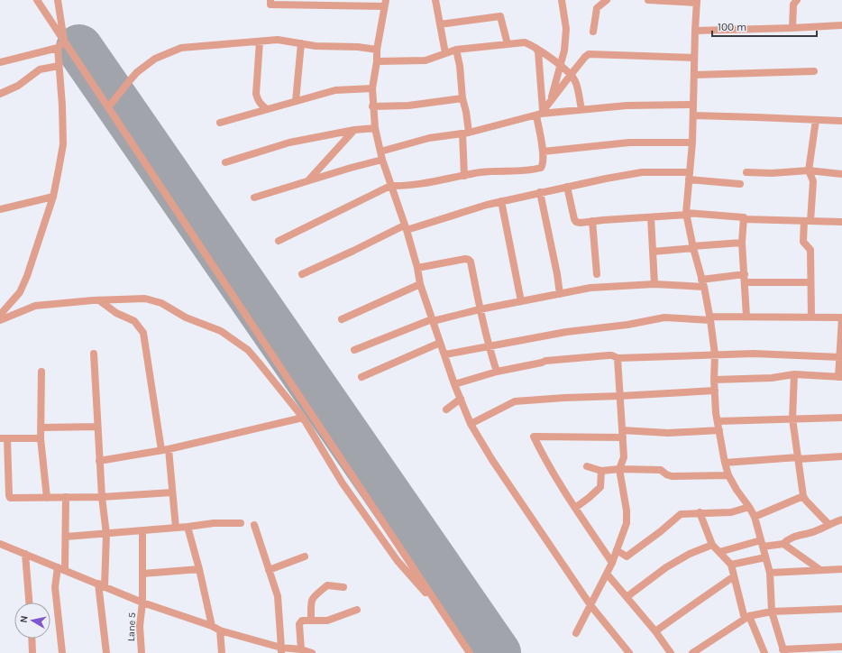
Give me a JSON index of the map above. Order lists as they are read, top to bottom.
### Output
{
  "streets": {
    "street": ["Lane 5"]
  },
  "scale_bar": "100 m",
  "north": "left"
}
